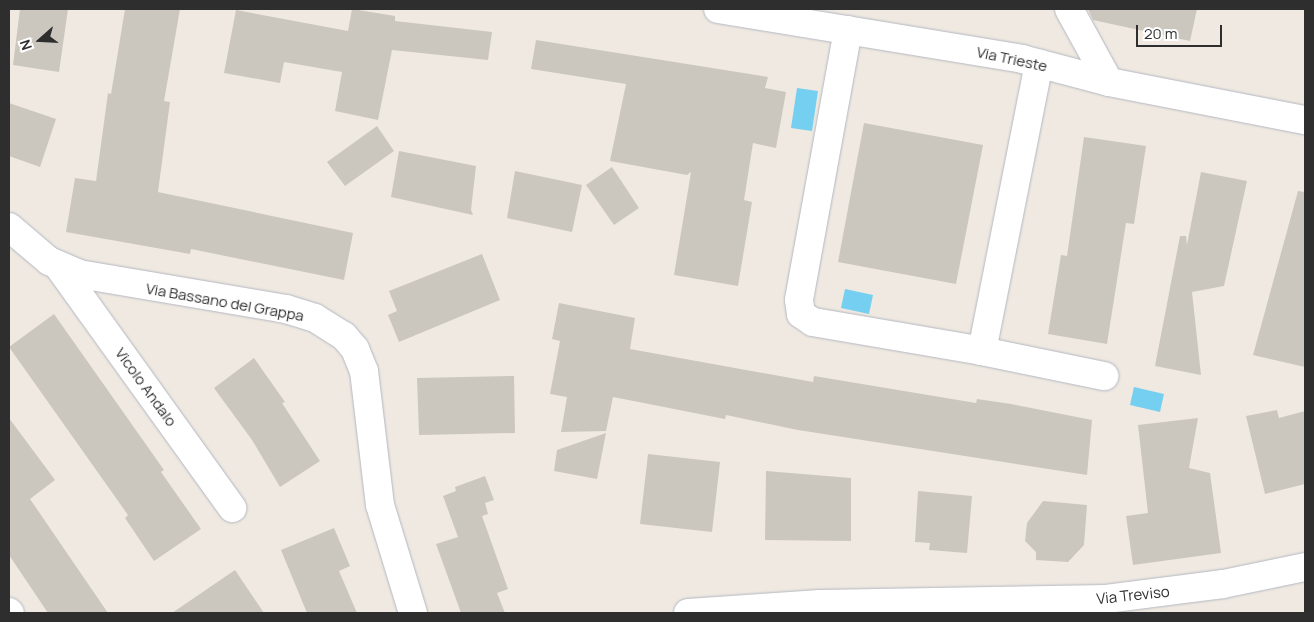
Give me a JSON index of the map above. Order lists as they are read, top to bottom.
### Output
{
  "streets": {
    "street": [
      "Via Trieste",
      "Via Bassano del Grappa",
      "Vicolo Andalo",
      "Via Treviso"
    ]
  },
  "crossings": [
    ["Via Bassano del Grappa", "Vicolo Andalo"]
  ],
  "scale_bar": "20 m",
  "north": "left"
}
